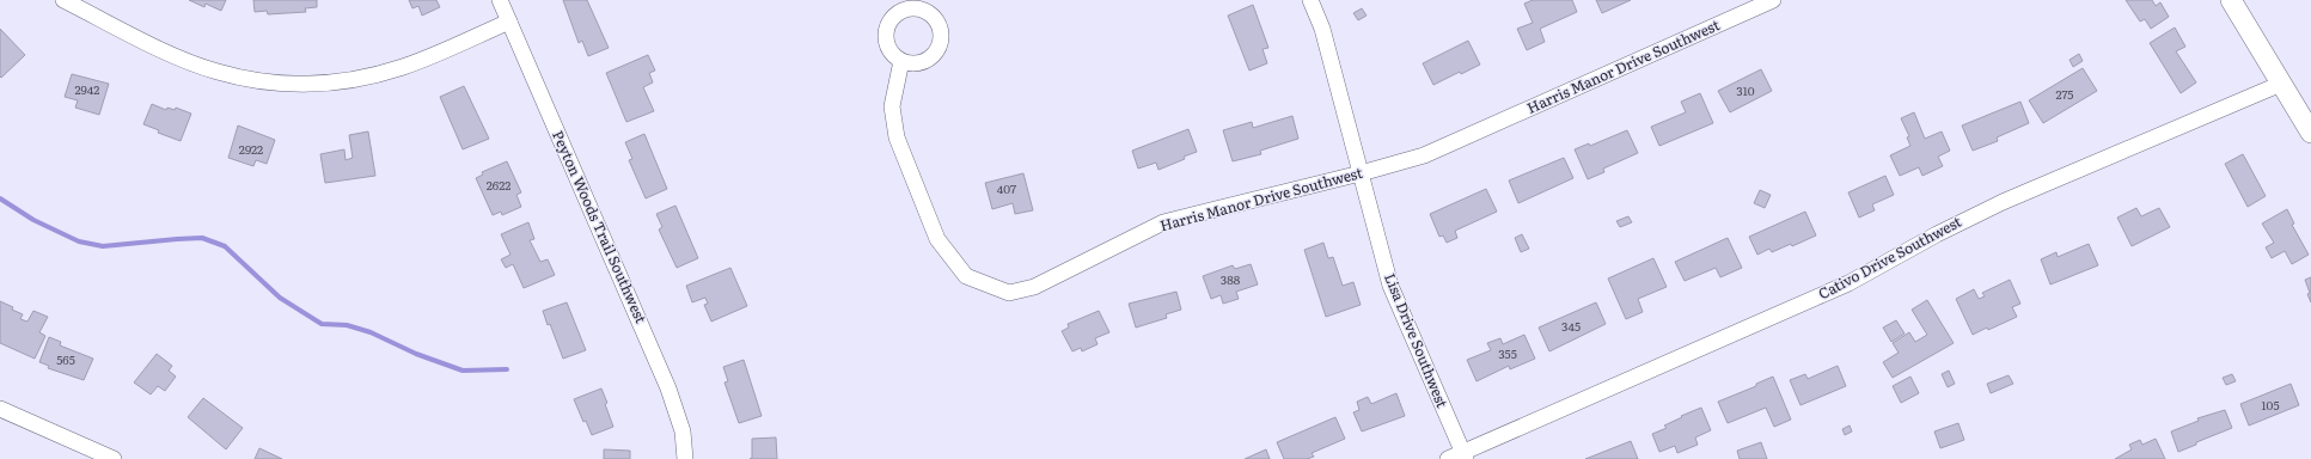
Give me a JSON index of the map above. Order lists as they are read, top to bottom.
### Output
{
  "streets": {
    "street": [
      "Harris Manor Drive Southwest",
      "Peyton Woods Trail Southwest",
      "Cativo Drive Southwest",
      "Lisa Drive Southwest"
    ]
  },
  "crossings": [
    ["Harris Manor Drive Southwest", "Lisa Drive Southwest"],
    ["Cativo Drive Southwest", "Lisa Drive Southwest"]
  ],
  "house_numbers": [
    "2942",
    "310",
    "275",
    "2922",
    "2622",
    "407",
    "388",
    "345",
    "355",
    "565",
    "105"
  ]
}
